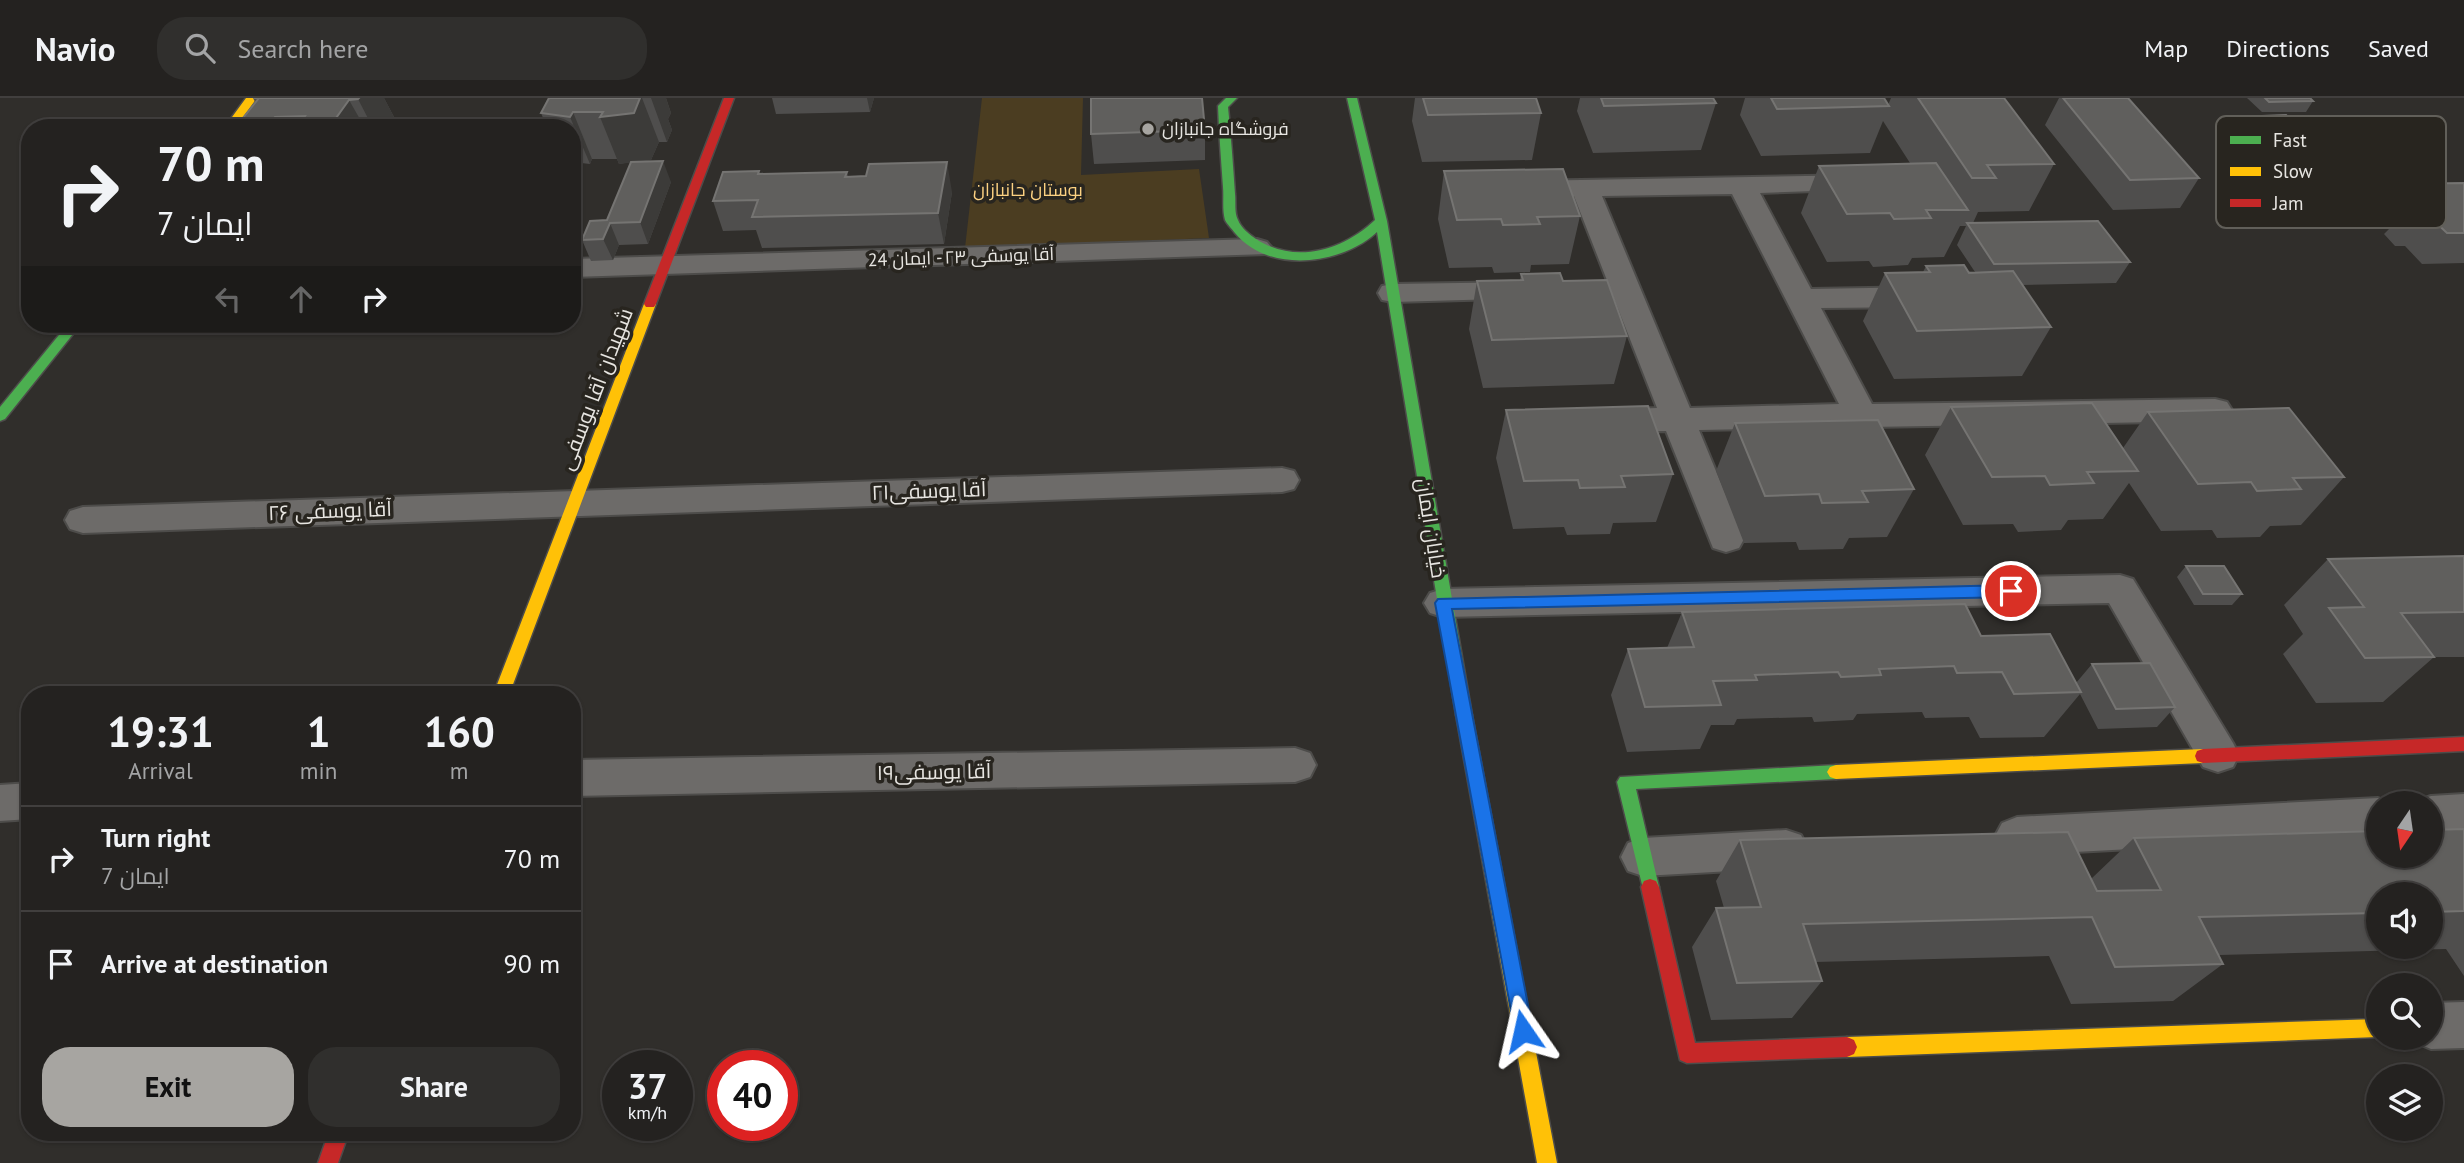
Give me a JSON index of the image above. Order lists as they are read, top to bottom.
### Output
{
  "streets": {
    "street": [
      "آقا یوسفی ۲۳ - ایمان 24",
      "شهیدان آقا یوسفی",
      "آقا یوسفی۲۱",
      "آقا یوسفی ۲۶",
      "خیابان ایمان",
      "آقا یوسفی۱۹"
    ]
  },
  "crossings": [
    ["آقا یوسفی ۲۳ - ایمان 24", "شهیدان آقا یوسفی"],
    ["شهیدان آقا یوسفی", "آقا یوسفی۲۱"],
    ["شهیدان آقا یوسفی", "آقا یوسفی ۲۶"],
    ["آقا یوسفی۲۱", "آقا یوسفی ۲۶"]
  ],
  "parks": ["بوستان جانبازان"],
  "places": ["فروشگاه جانبازان"],
  "legend": ["Fast", "Slow", "Jam"],
  "north": "bottom",
  "page": {
    "header": "Navio",
    "search": "Search here",
    "nav": ["Map", "Directions", "Saved"],
    "turn": ["70 m", "ایمان 7"],
    "eta": [
      "19:31",
      "Arrival",
      "1",
      "min",
      "160",
      "m"
    ],
    "list": [
      {
        "name": "Turn right",
        "note": "ایمان 7",
        "value": "70 m"
      },
      {
        "name": "Arrive at destination",
        "value": "90 m"
      }
    ],
    "buttons": ["Exit", "Share"],
    "speed": "37 km/h",
    "limit": "40"
  }
}
